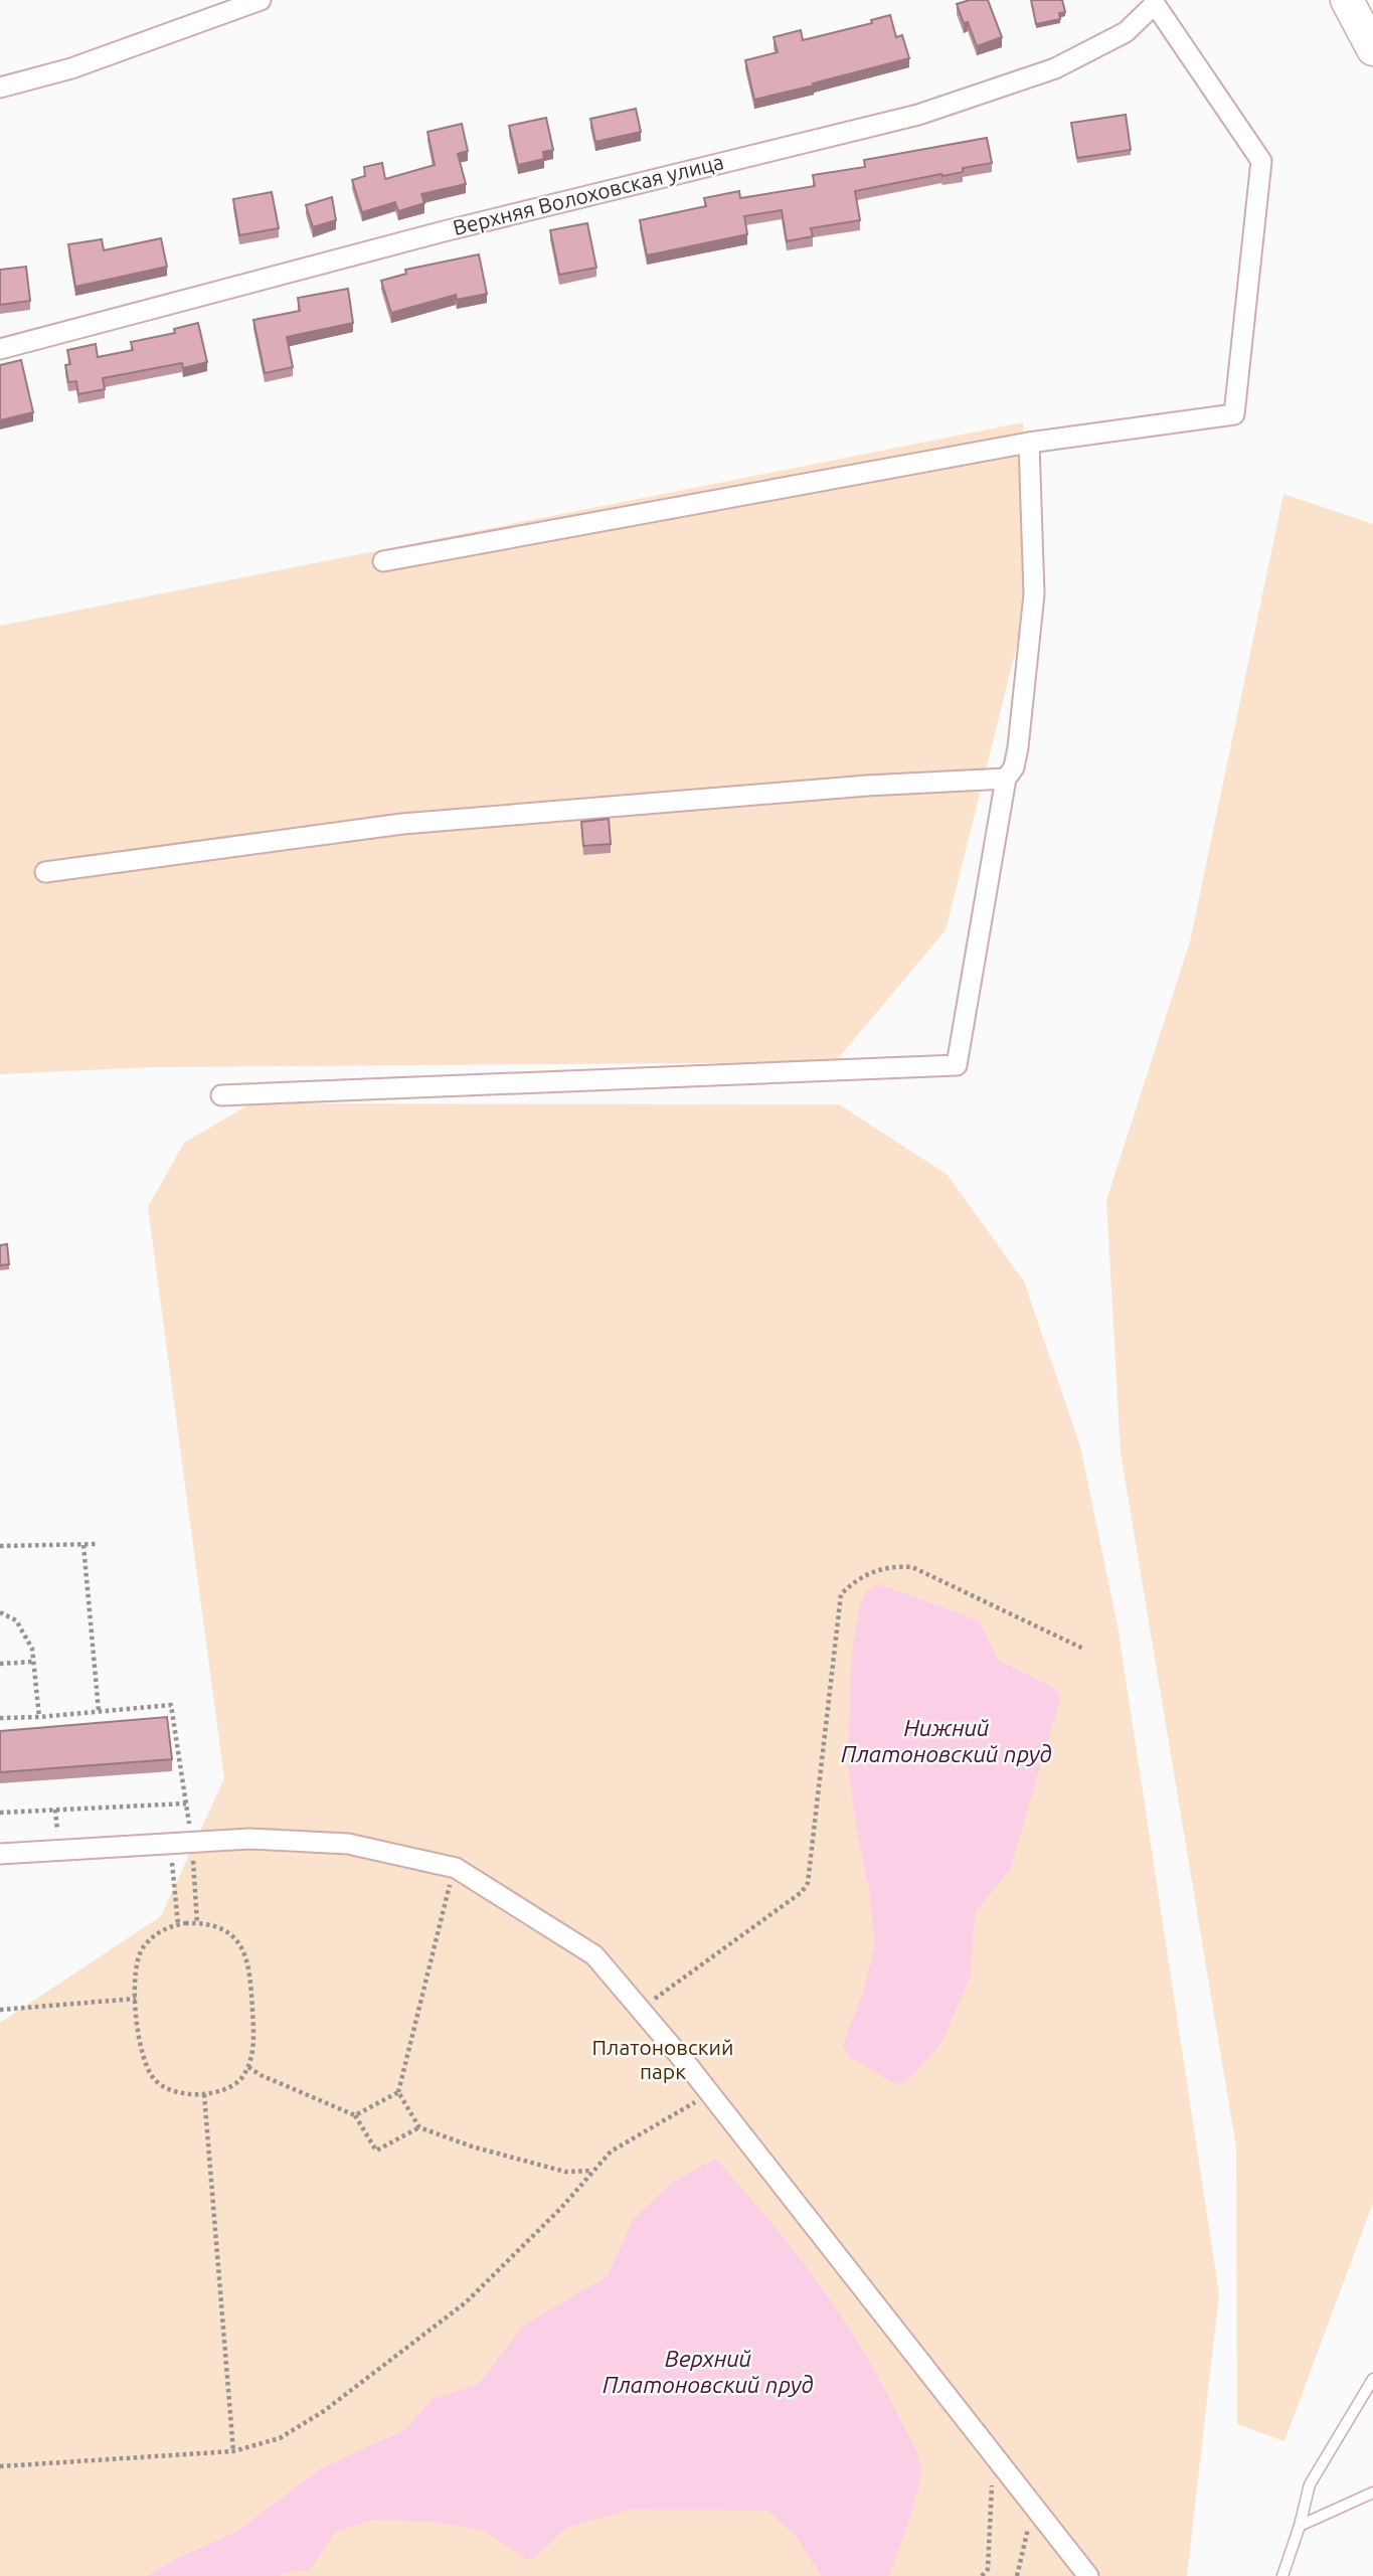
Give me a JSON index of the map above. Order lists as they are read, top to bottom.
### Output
{
  "streets": {
    "street": ["Верхняя Волоховская улица"]
  },
  "water": ["Нижний Платоновский пруд", "Верхний Платоновский пруд"],
  "parks": ["Платоновский парк"]
}
